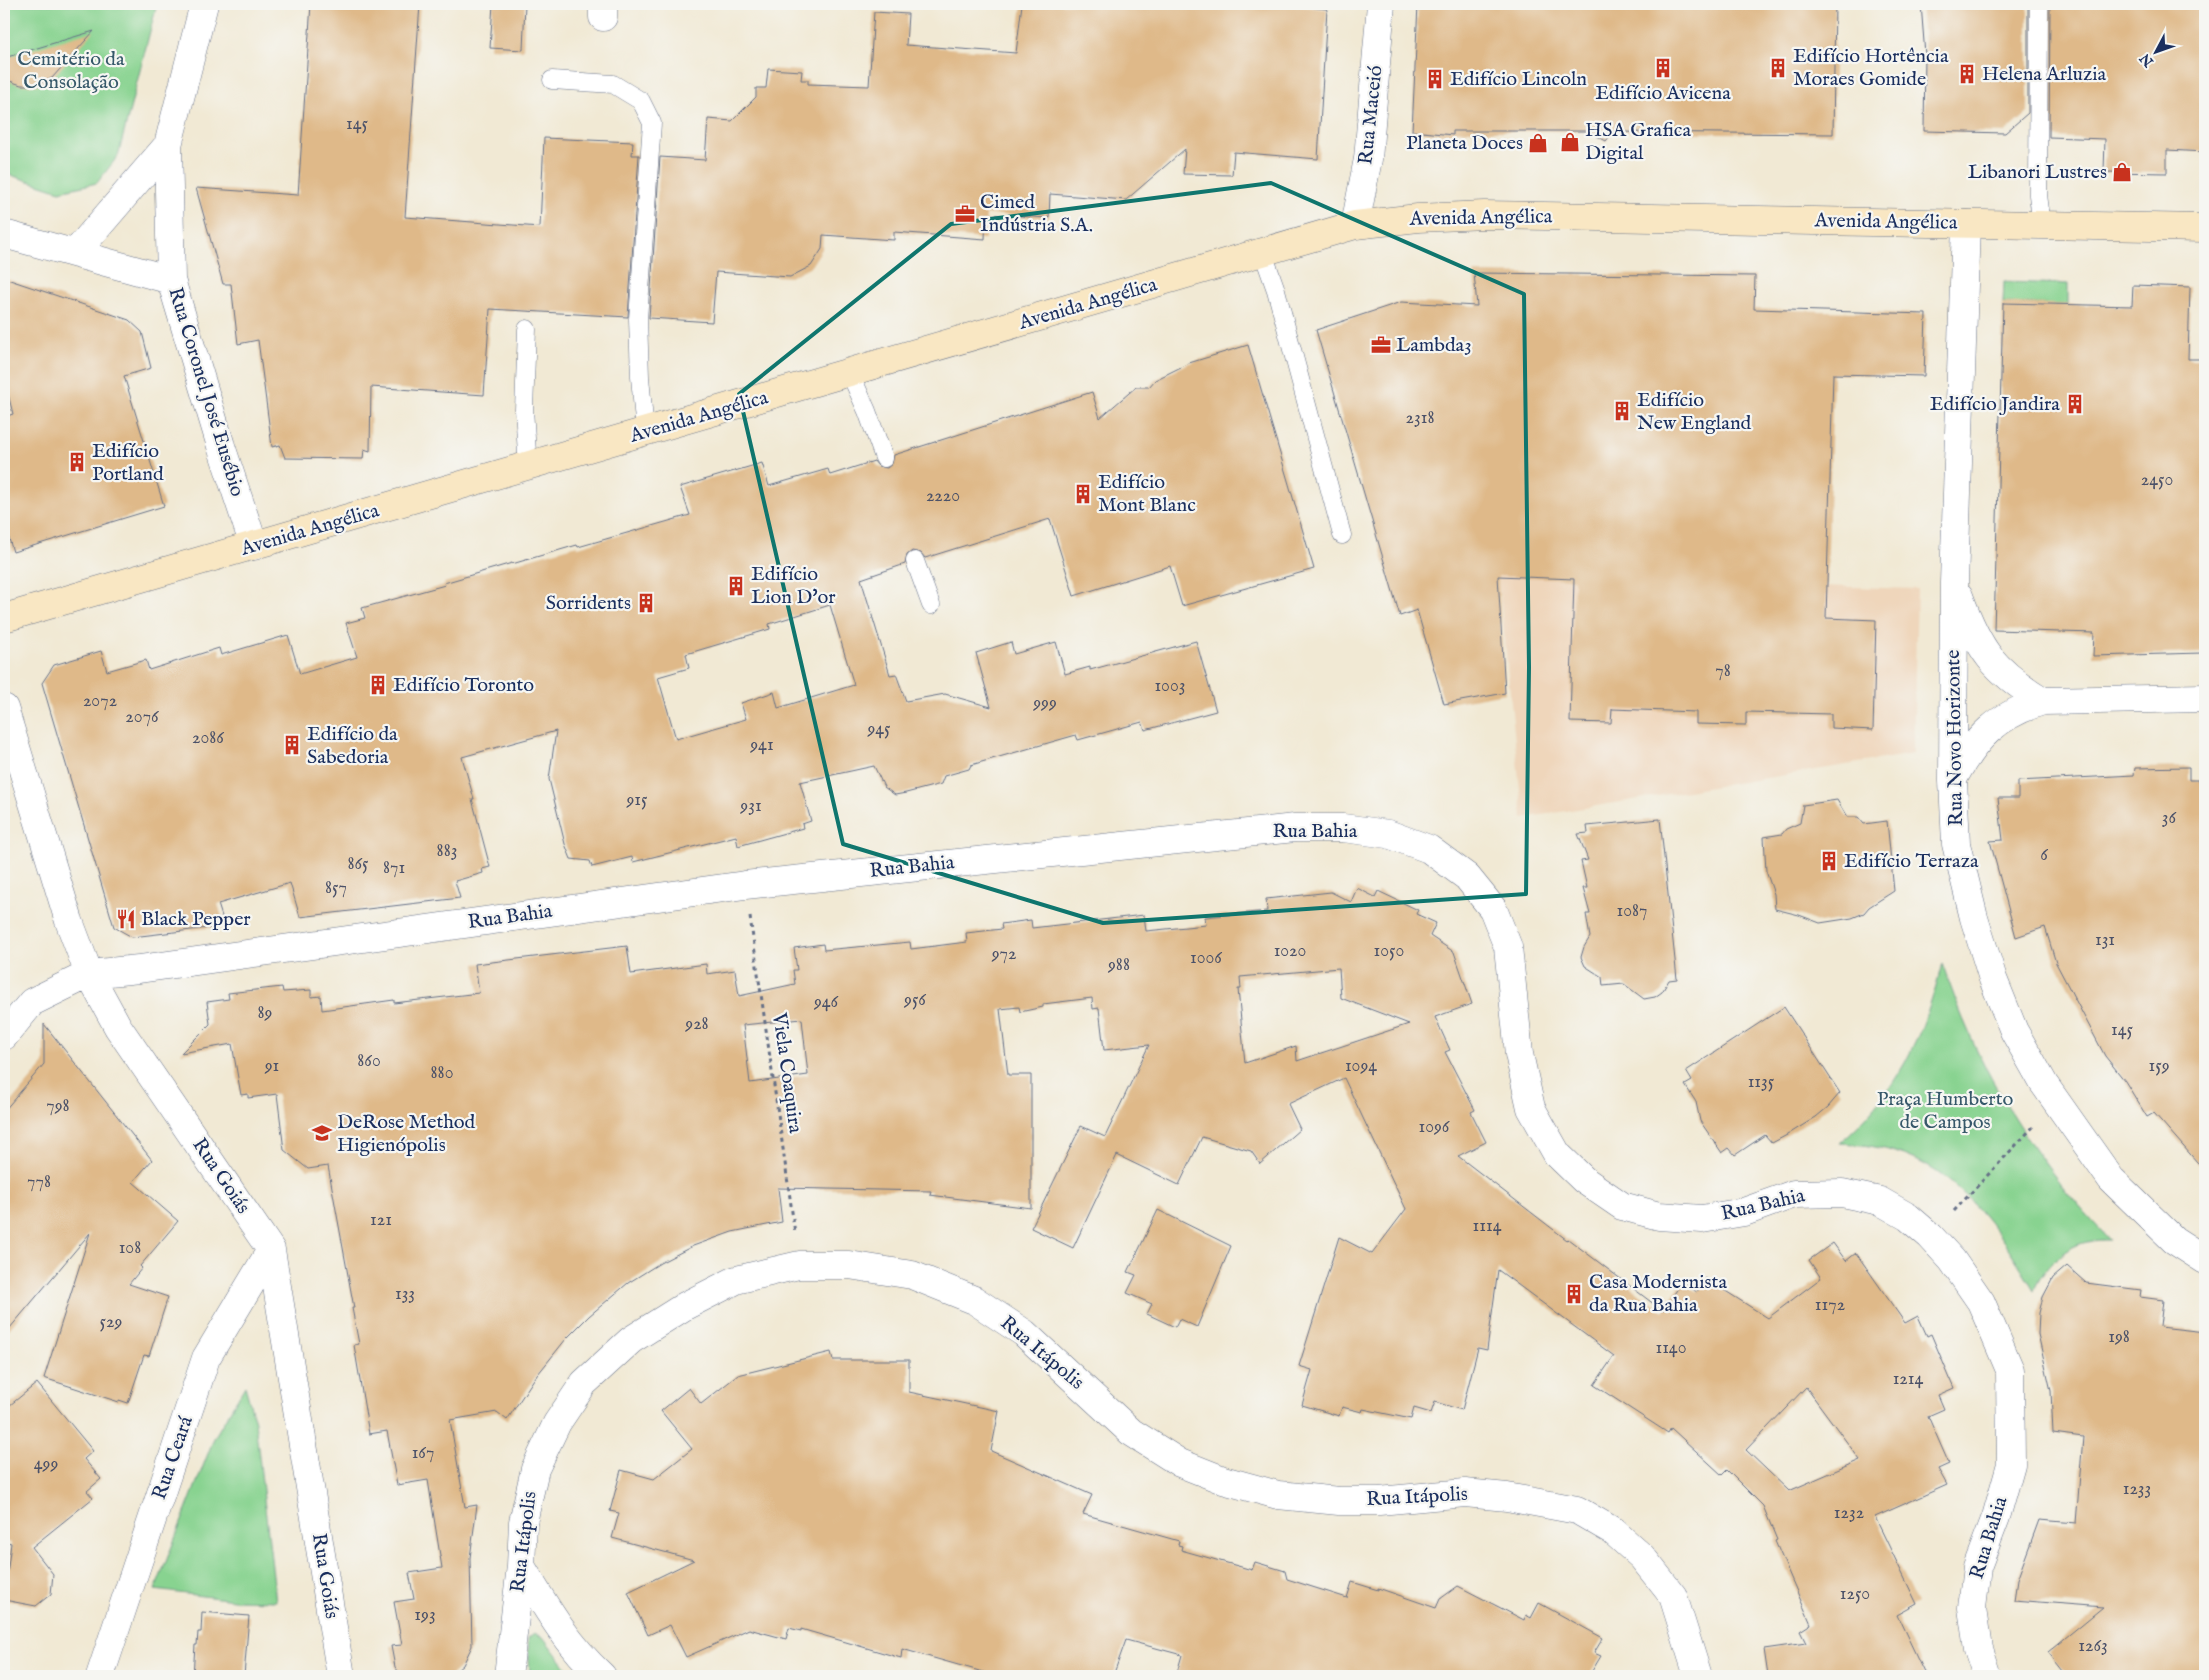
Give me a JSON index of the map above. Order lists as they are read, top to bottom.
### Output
{
  "streets": {
    "main road": ["Avenida Angélica"],
    "street": [
      "Rua Maceió",
      "Rua Coronel José Eusébio",
      "Rua Novo Horizonte",
      "Rua Bahia",
      "Rua Goiás",
      "Rua Itápolis",
      "Rua Ceará"
    ],
    "path": ["Viela Coaquira"]
  },
  "crossings": [
    ["Rua Maceió", "Avenida Angélica"],
    ["Avenida Angélica", "Rua Coronel José Eusébio"],
    ["Avenida Angélica", "Rua Novo Horizonte"],
    ["Rua Bahia", "Viela Coaquira"],
    ["Rua Bahia", "Rua Goiás"],
    ["Viela Coaquira", "Rua Itápolis"],
    ["Rua Goiás", "Rua Ceará"]
  ],
  "parks": ["Cemitério da Consolação", "Praça Humberto de Campos"],
  "places": {
    "building": [
      "Edifício Avicena",
      "Edifício Hortência Moraes Gomide",
      "Helena Arluzia",
      "Edifício Lincoln",
      "Edifício Jandira",
      "Edifício New England",
      "Edifício Portland",
      "Edifício Mont Blanc",
      "Edifício Lion D'or",
      "Sorridents",
      "Edifício Toronto",
      "Edifício da Sabedoria",
      "Edifício Terraza",
      "Casa Modernista da Rua Bahia"
    ],
    "shop": ["HSA Grafica Digital", "Planeta Doces", "Libanori Lustres"],
    "office": ["Cimed Indústria S.A.", "Lambda3"],
    "restaurant": ["Black Pepper"],
    "school or university": ["DeRose Method Higienópolis"]
  },
  "house_numbers": [
    "145",
    "2318",
    "2450",
    "2220",
    "78",
    "1003",
    "2072",
    "999",
    "2076",
    "945",
    "2086",
    "941",
    "915",
    "931",
    "36",
    "883",
    "6",
    "865",
    "871",
    "857",
    "1087",
    "131",
    "1020",
    "1050",
    "972",
    "1006",
    "988",
    "956",
    "946",
    "89",
    "928",
    "145",
    "860",
    "91",
    "1094",
    "159",
    "880",
    "1135",
    "798",
    "1096",
    "778",
    "121",
    "1114",
    "108",
    "133",
    "1172",
    "529",
    "198",
    "1140",
    "1214",
    "167",
    "499",
    "1233",
    "1232",
    "1250",
    "193",
    "1263"
  ],
  "north": "bottom left"
}
